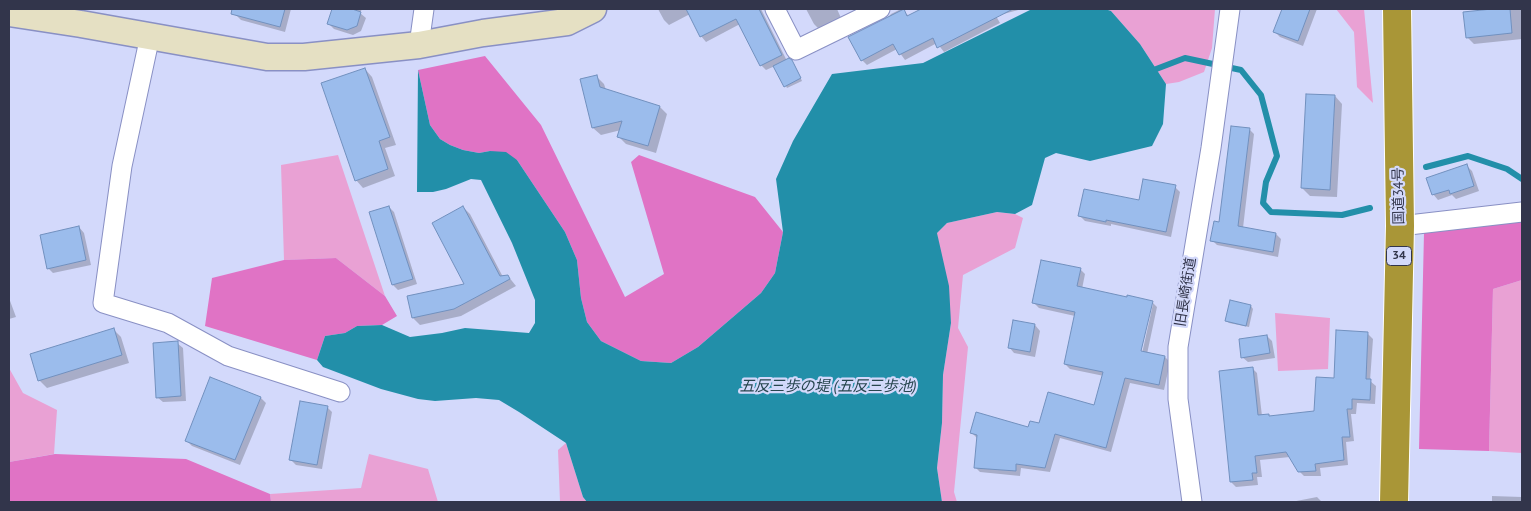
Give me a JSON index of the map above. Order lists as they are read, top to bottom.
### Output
{
  "streets": {
    "highway": ["国道34号", "34"],
    "street": ["旧長崎街道"]
  },
  "water": ["五反三歩の堤 (五反三歩池)"]
}
